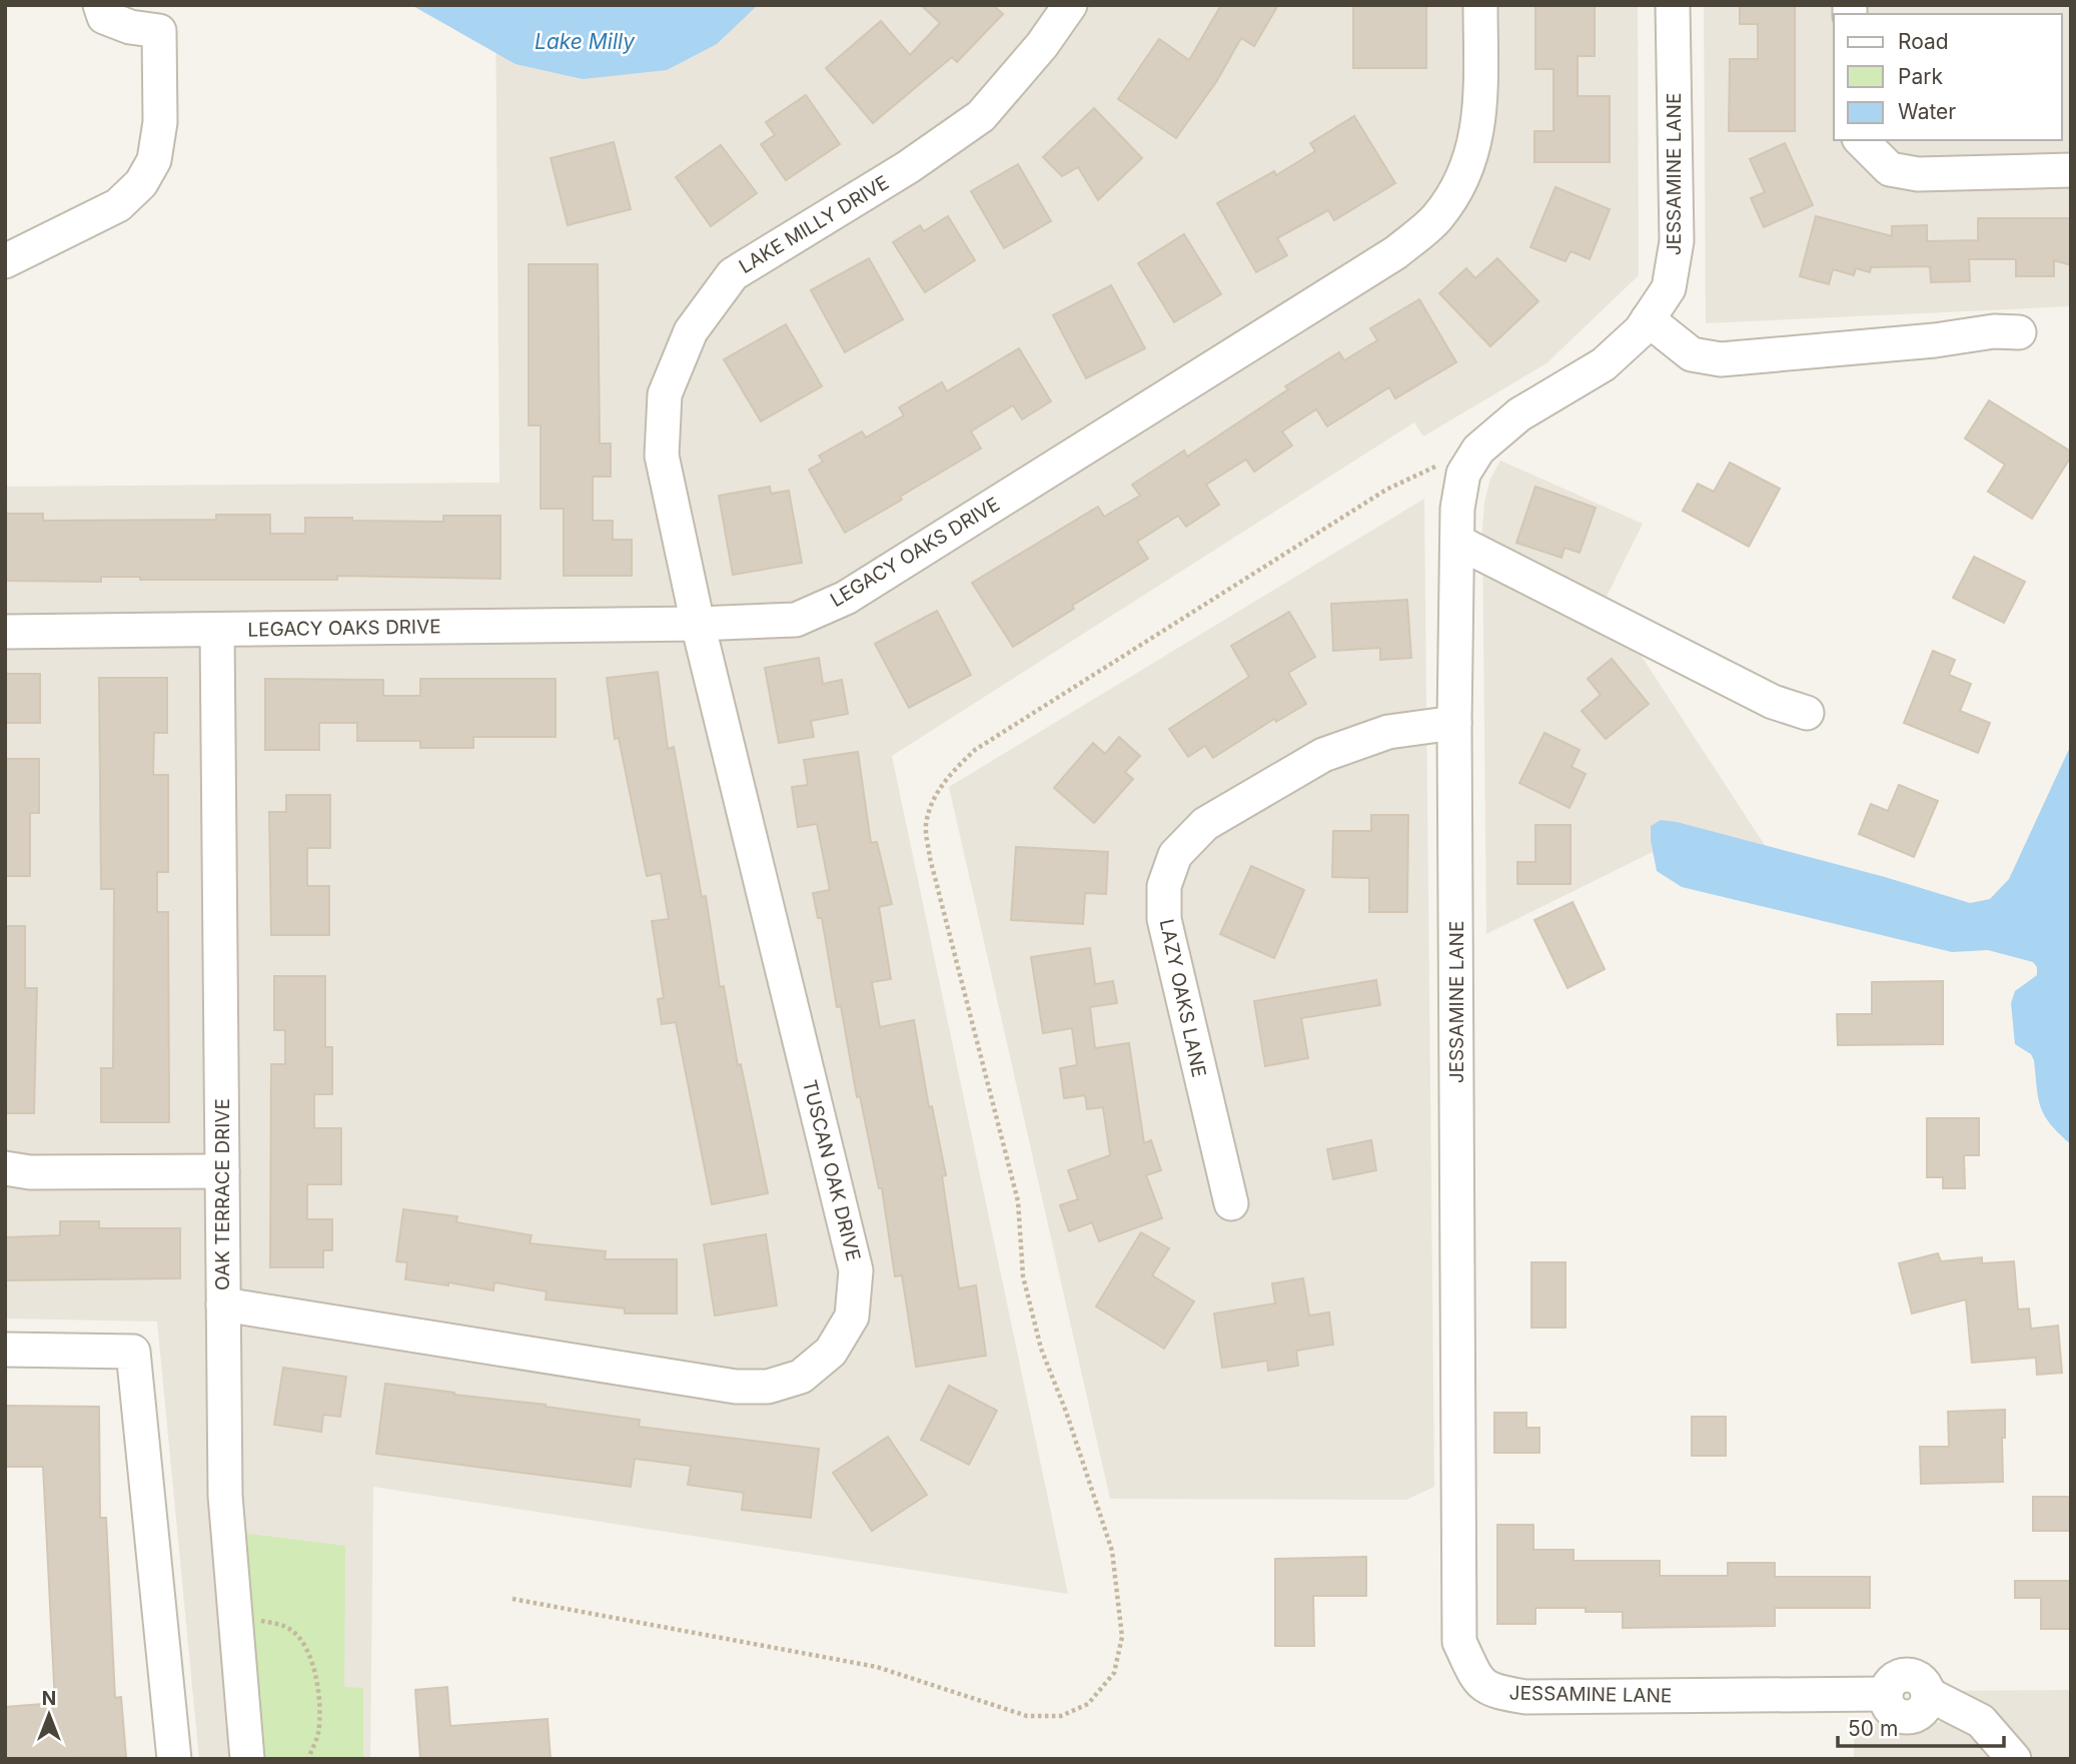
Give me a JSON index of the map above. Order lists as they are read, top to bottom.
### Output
{
  "streets": {
    "street": [
      "JESSAMINE LANE",
      "LAKE MILLY DRIVE",
      "LEGACY OAKS DRIVE",
      "LAZY OAKS LANE",
      "TUSCAN OAK DRIVE",
      "OAK TERRACE DRIVE"
    ]
  },
  "crossings": [
    ["JESSAMINE LANE", "LAZY OAKS LANE"],
    ["LAKE MILLY DRIVE", "LEGACY OAKS DRIVE"],
    ["LAKE MILLY DRIVE", "TUSCAN OAK DRIVE"],
    ["LEGACY OAKS DRIVE", "TUSCAN OAK DRIVE"],
    ["LEGACY OAKS DRIVE", "OAK TERRACE DRIVE"],
    ["TUSCAN OAK DRIVE", "OAK TERRACE DRIVE"]
  ],
  "water": ["Lake Milly"],
  "legend": ["Road", "Park", "Water"],
  "scale_bar": "50 m",
  "north": "top"
}
